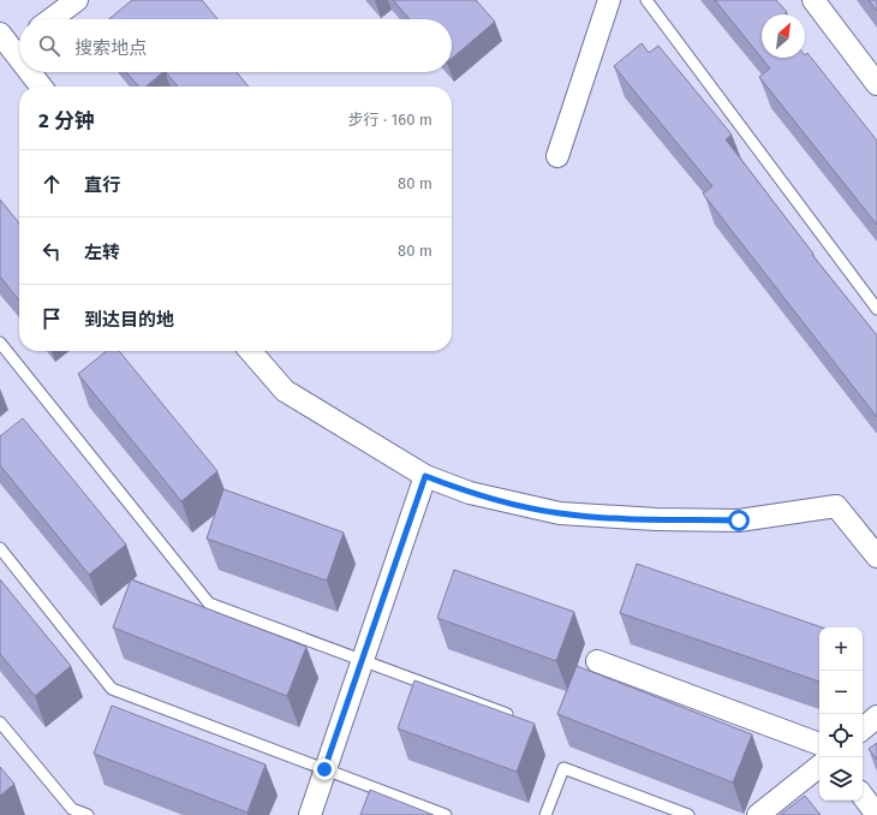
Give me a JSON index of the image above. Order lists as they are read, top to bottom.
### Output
{
  "north": "top right",
  "page": {
    "search": "搜索地点",
    "heading": ["2 分钟", "步行 · 160 m"],
    "list": [
      ["直行", "80 m"],
      ["左转", "80 m"],
      "到达目的地"
    ],
    "map_buttons": ["+", "−"]
  }
}
